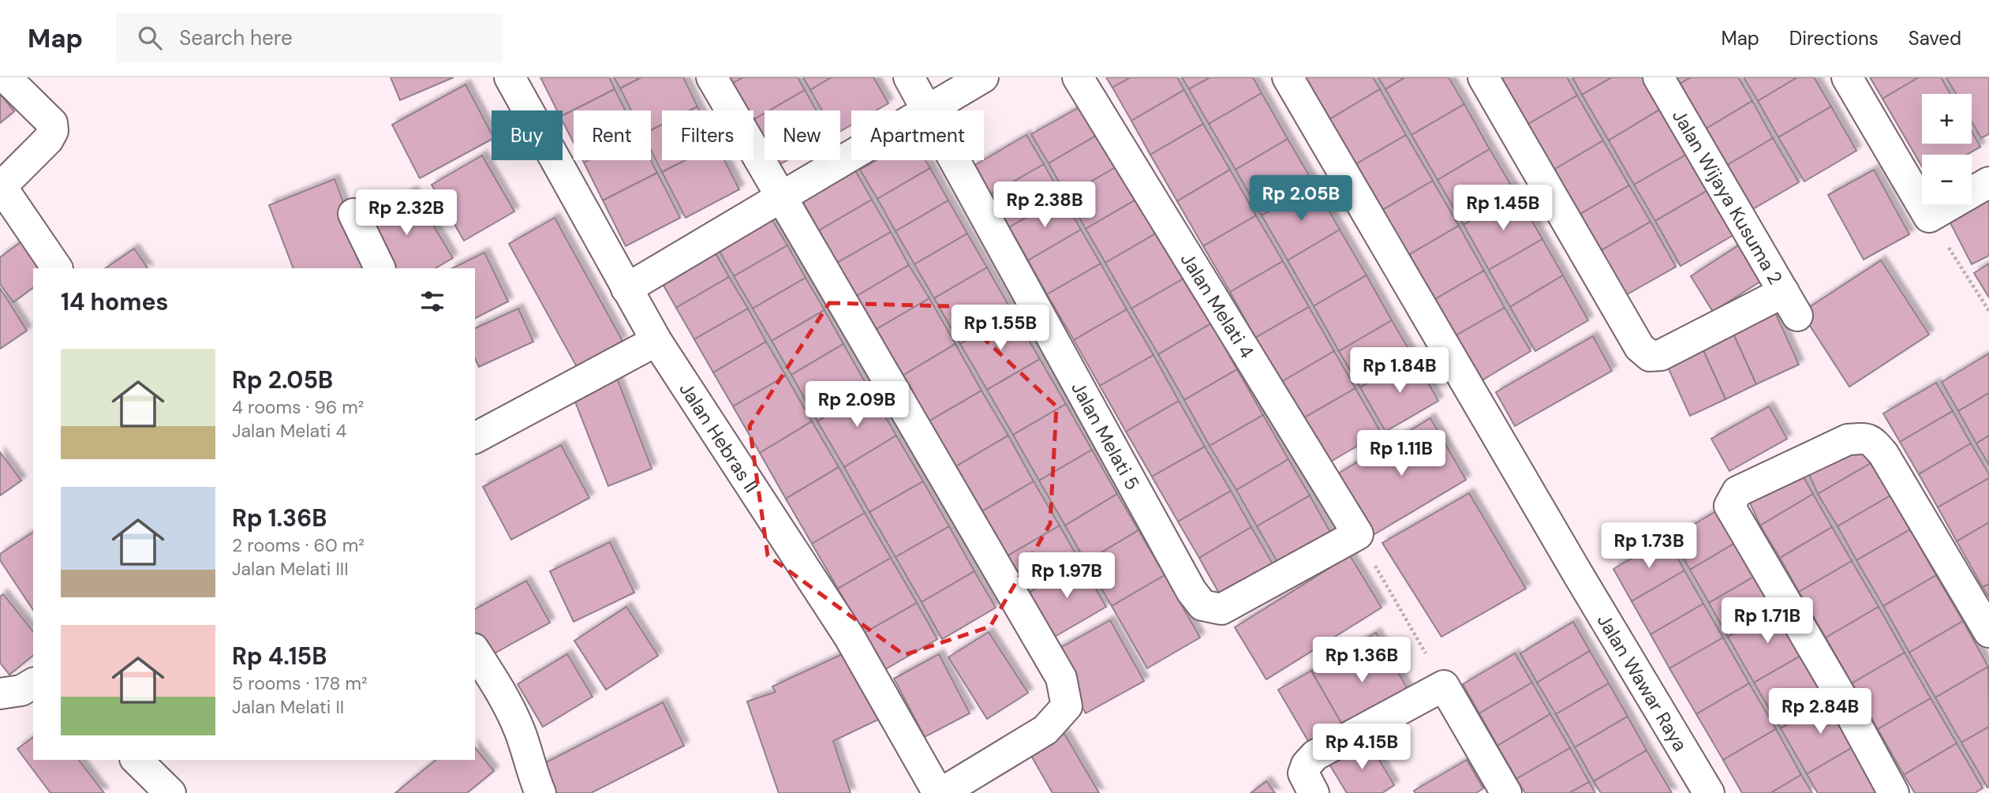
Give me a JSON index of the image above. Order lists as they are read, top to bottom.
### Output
{
  "streets": {
    "street": [
      "Jalan Wijaya Kusuma 2",
      "Jalan Melati 4",
      "Jalan Melati 5",
      "Jalan Hebras II",
      "Jalan Wawar Raya"
    ]
  },
  "crossings": [
    ["Jalan Melati 4", "Jalan Melati 5"]
  ],
  "page": {
    "header": "Map",
    "search": "Search here",
    "nav": ["Map", "Directions", "Saved"],
    "map_buttons": ["+", "−"],
    "chip": [
      "Buy",
      "Rent",
      "Filters",
      "New",
      "Apartment"
    ],
    "price": [
      "Rp 2.05B",
      "Rp 2.38B",
      "Rp 1.45B",
      "Rp 2.32B",
      "Rp 1.55B",
      "Rp 1.84B",
      "Rp 2.09B",
      "Rp 1.11B",
      "Rp 1.73B",
      "Rp 1.97B",
      "Rp 1.71B",
      "Rp 1.36B",
      "Rp 2.84B",
      "Rp 4.15B"
    ],
    "heading": "14 homes",
    "list": [
      {
        "name": "Rp 2.05B",
        "note": "4 rooms · 96 m² · Jalan Melati 4"
      },
      {
        "name": "Rp 1.36B",
        "note": "2 rooms · 60 m² · Jalan Melati III"
      },
      {
        "name": "Rp 4.15B",
        "note": "5 rooms · 178 m² · Jalan Melati II"
      }
    ]
  }
}
